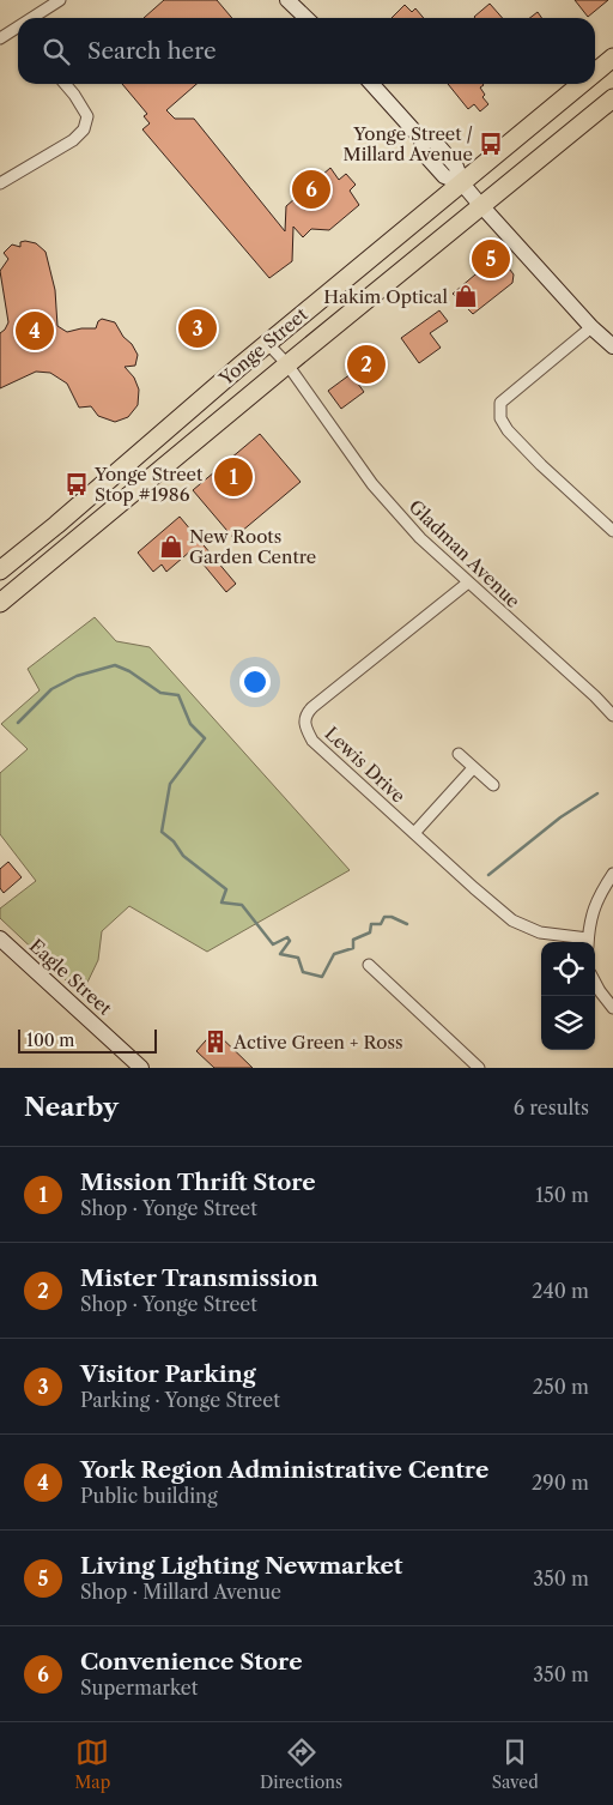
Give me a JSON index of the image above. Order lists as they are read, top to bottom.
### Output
{
  "streets": {
    "main road": ["Yonge Street", "Eagle Street"],
    "street": ["Gladman Avenue", "Lewis Drive"]
  },
  "crossings": [
    ["Yonge Street", "Gladman Avenue"],
    ["Gladman Avenue", "Lewis Drive"]
  ],
  "places": {
    "bus stop": ["Yonge Street / Millard Avenue", "Yonge Street Stop #1986"],
    "shop": ["Hakim Optical", "New Roots Garden Centre"],
    "building": ["Active Green + Ross"]
  },
  "scale_bar": "100 m",
  "page": {
    "search": "Search here",
    "pins": [
      "6",
      "5",
      "3",
      "4",
      "2",
      "1"
    ],
    "scale": "100 m",
    "heading": ["Nearby", "6 results"],
    "list": [
      {
        "mark": "1",
        "name": "Mission Thrift Store",
        "note": "Shop · Yonge Street",
        "value": "150 m"
      },
      {
        "mark": "2",
        "name": "Mister Transmission",
        "note": "Shop · Yonge Street",
        "value": "240 m"
      },
      {
        "mark": "3",
        "name": "Visitor Parking",
        "note": "Parking · Yonge Street",
        "value": "250 m"
      },
      {
        "mark": "4",
        "name": "York Region Administrative Centre",
        "note": "Public building",
        "value": "290 m"
      },
      {
        "mark": "5",
        "name": "Living Lighting Newmarket",
        "note": "Shop · Millard Avenue",
        "value": "350 m"
      },
      {
        "mark": "6",
        "name": "Convenience Store",
        "note": "Supermarket",
        "value": "350 m"
      }
    ],
    "nav": ["Map", "Directions", "Saved"]
  }
}
